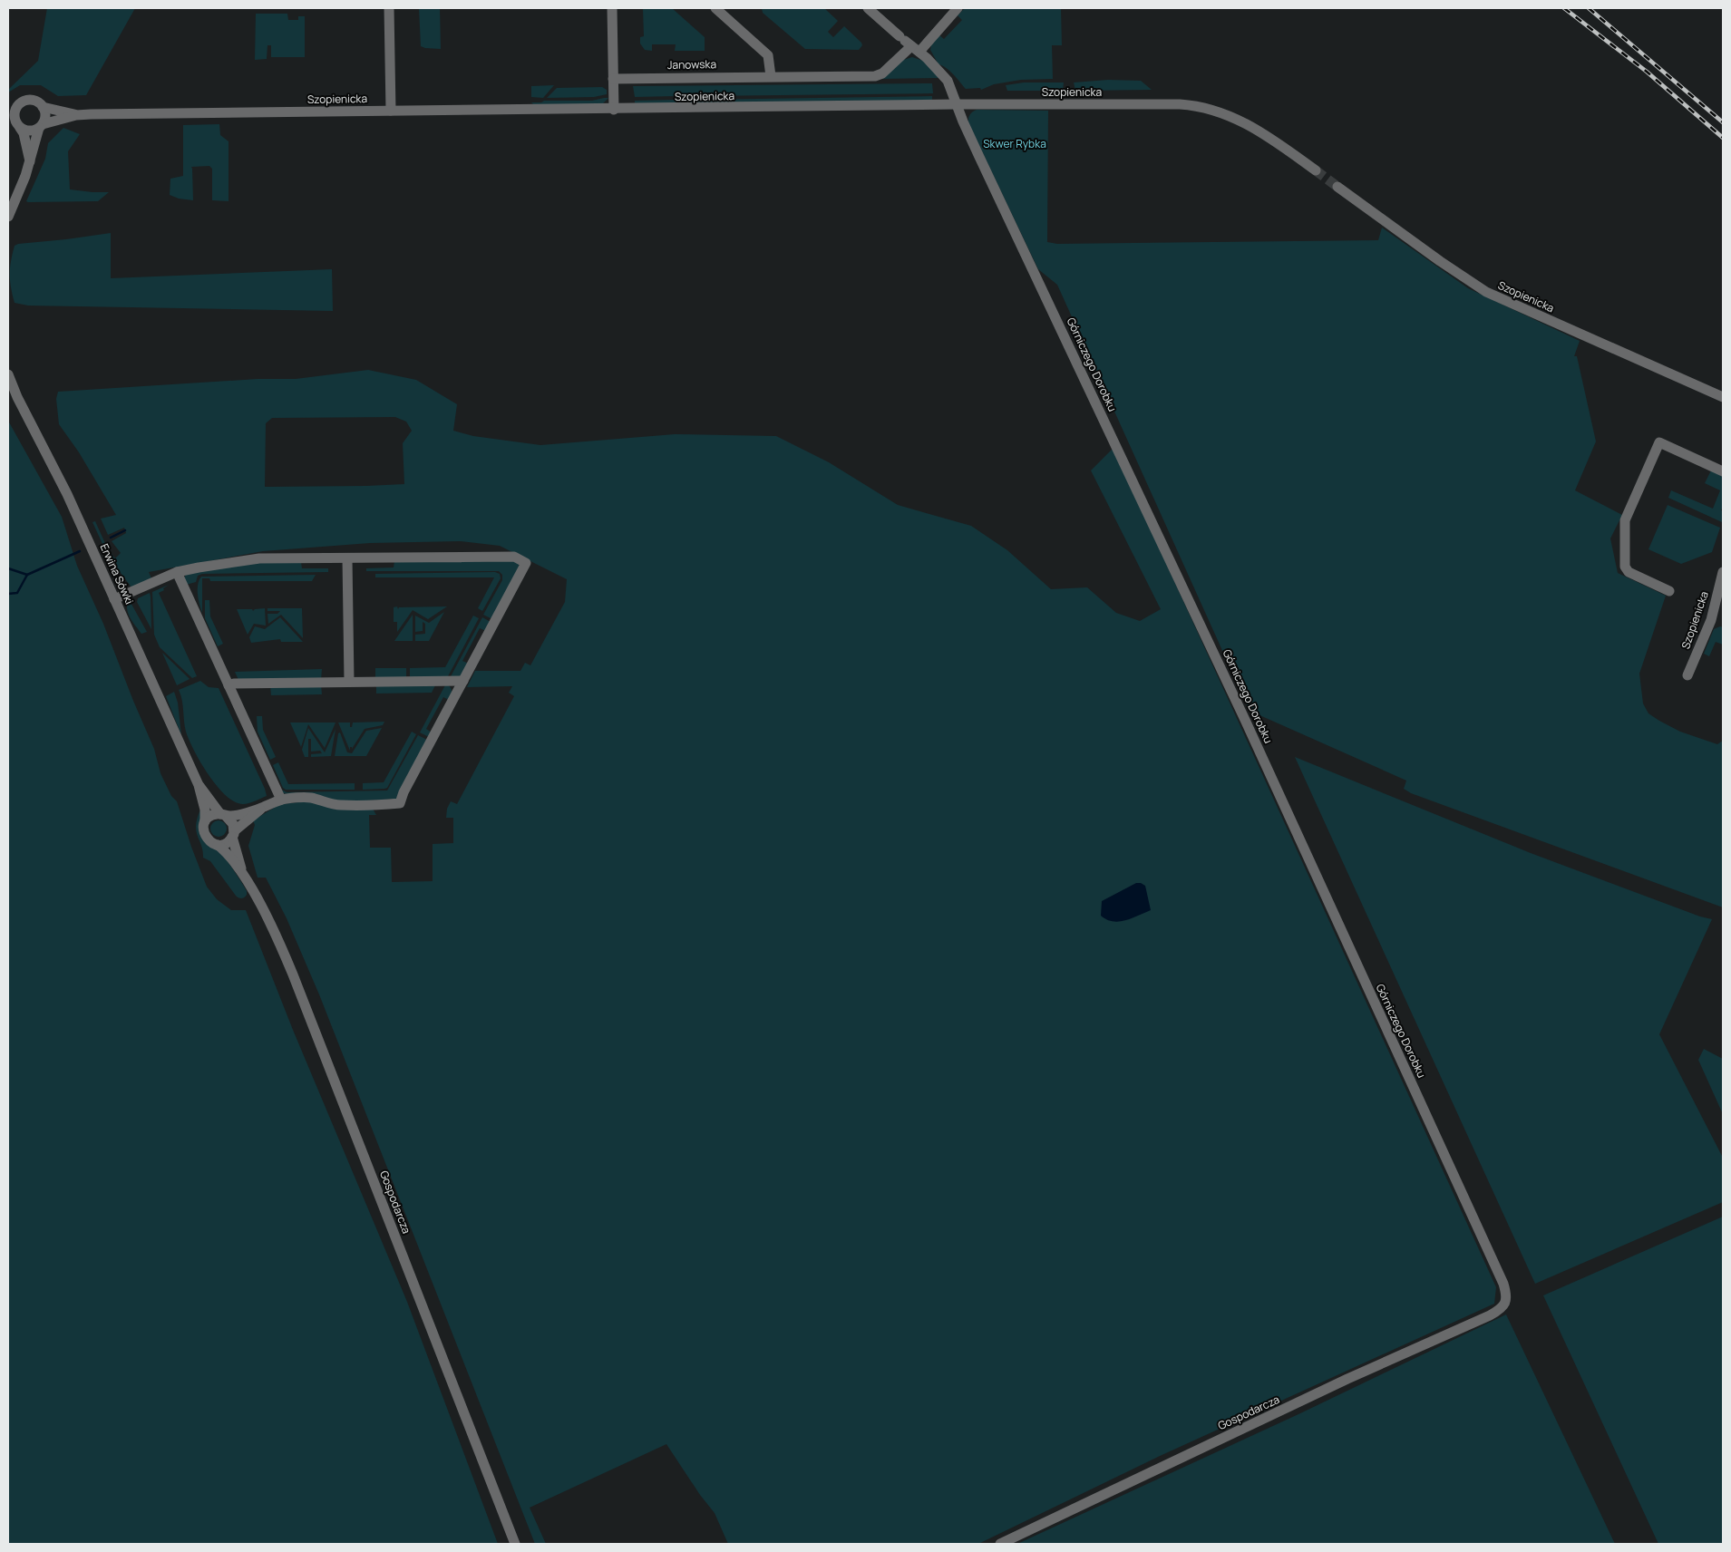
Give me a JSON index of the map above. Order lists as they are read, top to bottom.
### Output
{
  "streets": {
    "street": [
      "Janowska",
      "Szopienicka",
      "Górniczego Dorobku",
      "Erwina Sówki",
      "Gospodarcza"
    ]
  },
  "crossings": [
    ["Janowska", "Górniczego Dorobku"],
    ["Szopienicka", "Górniczego Dorobku"],
    ["Górniczego Dorobku", "Gospodarcza"],
    ["Erwina Sówki", "Gospodarcza"]
  ],
  "parks": ["Skwer Rybka"]
}
